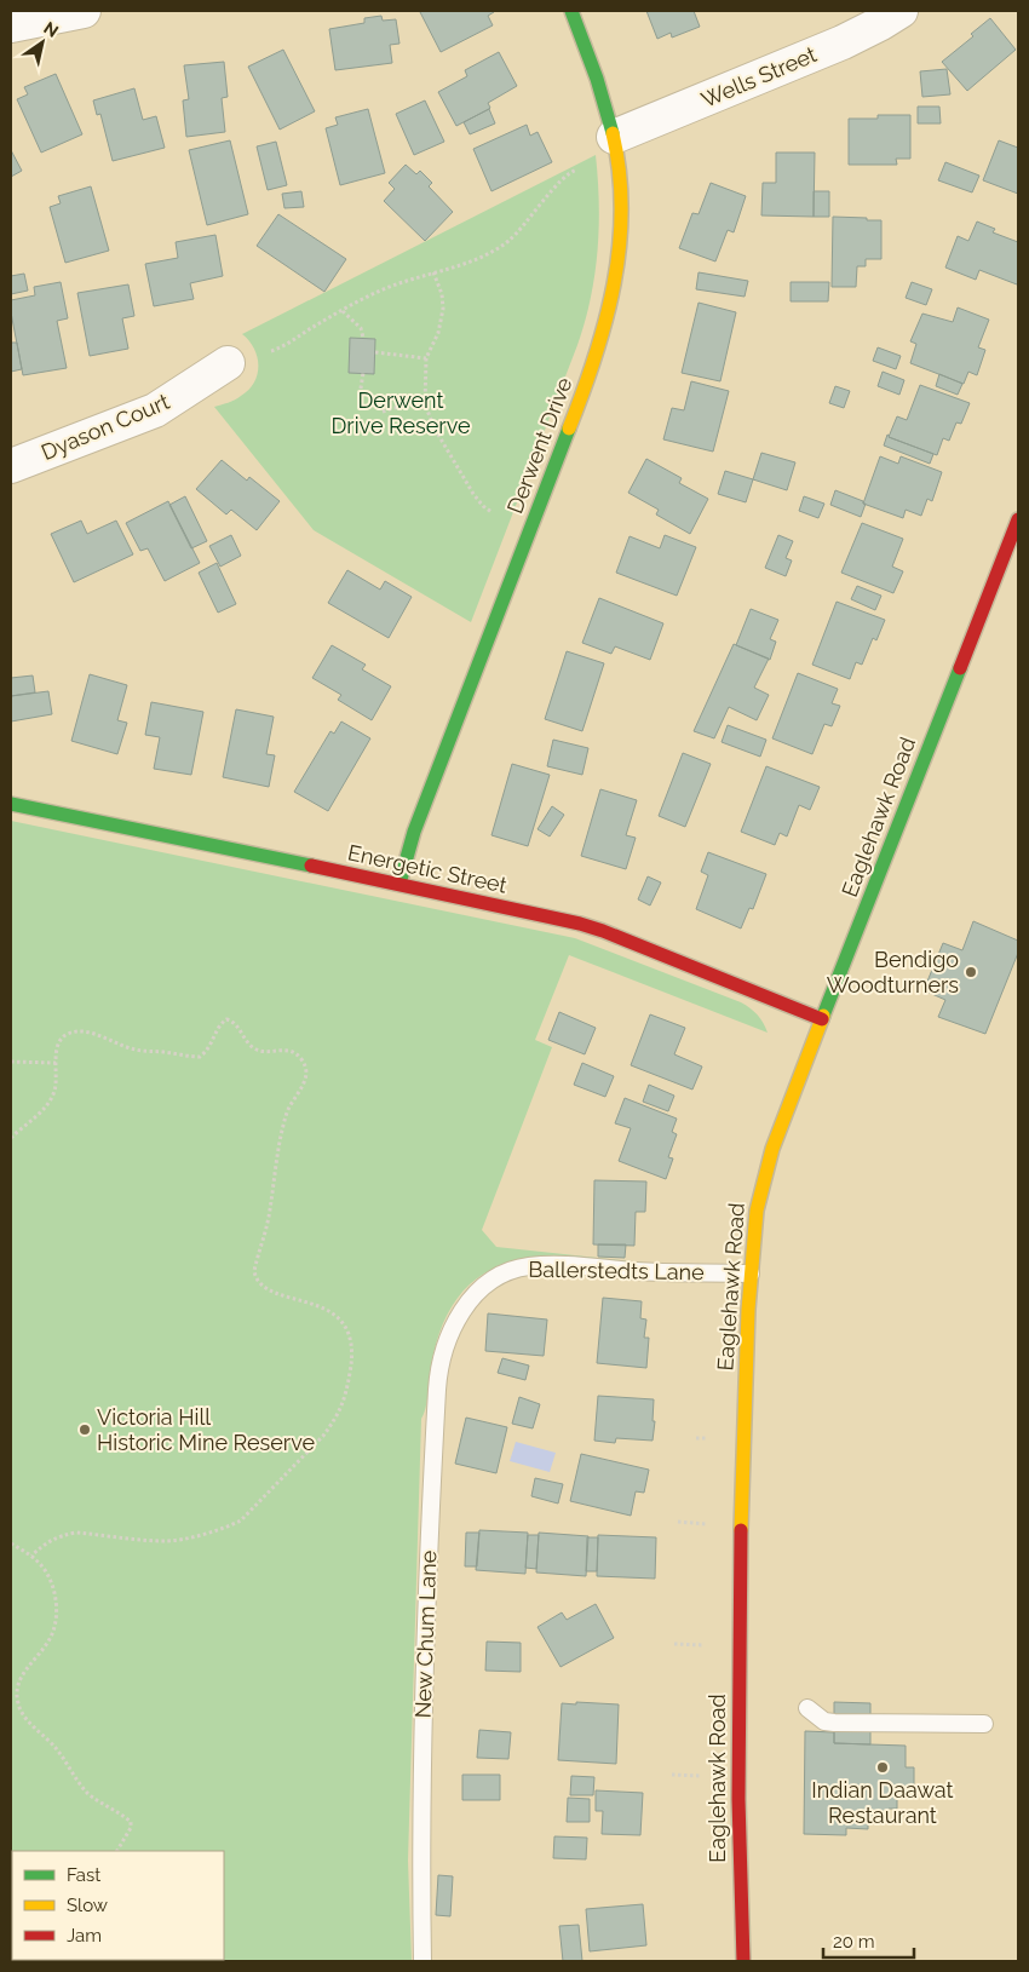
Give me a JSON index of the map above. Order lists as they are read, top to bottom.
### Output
{
  "streets": {
    "street": [
      "Wells Street",
      "Dyason Court",
      "Derwent Drive",
      "Eaglehawk Road",
      "Energetic Street"
    ],
    "lane": ["Ballerstedts Lane", "New Chum Lane"]
  },
  "crossings": [
    ["Wells Street", "Derwent Drive"],
    ["Derwent Drive", "Energetic Street"],
    ["Eaglehawk Road", "Energetic Street"],
    ["Eaglehawk Road", "Ballerstedts Lane"],
    ["Ballerstedts Lane", "New Chum Lane"]
  ],
  "parks": ["Derwent Drive Reserve"],
  "places": ["Bendigo Woodturners", "Victoria Hill Historic Mine Reserve", "Indian Daawat Restaurant"],
  "legend": ["Fast", "Slow", "Jam"],
  "scale_bar": "20 m",
  "north": "top right"
}
